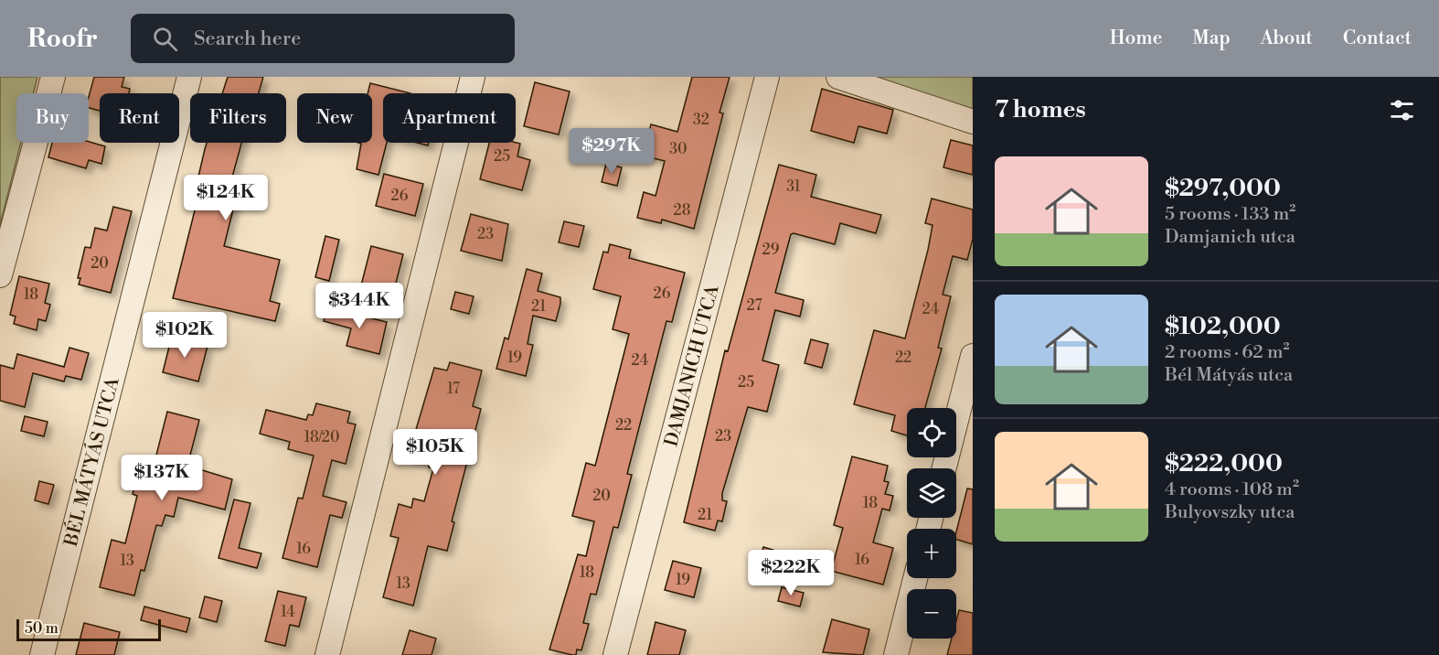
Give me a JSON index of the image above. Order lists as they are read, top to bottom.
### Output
{
  "streets": {
    "street": ["DAMJANICH UTCA", "BÉL MÁTYÁS UTCA"]
  },
  "house_numbers": [
    "32",
    "30",
    "25",
    "31",
    "26",
    "28",
    "23",
    "29",
    "20",
    "26",
    "18",
    "27",
    "21",
    "24",
    "19",
    "22",
    "24",
    "25",
    "17",
    "22",
    "23",
    "18/20",
    "20",
    "18",
    "21",
    "16",
    "16",
    "13",
    "18",
    "19",
    "13",
    "14"
  ],
  "scale_bar": "50 m",
  "page": {
    "header": "Roofr",
    "search": "Search here",
    "nav": [
      "Home",
      "Map",
      "About",
      "Contact"
    ],
    "heading": "7 homes",
    "chip": [
      "Buy",
      "Rent",
      "Filters",
      "New",
      "Apartment"
    ],
    "price": [
      "$297K",
      "$124K",
      "$344K",
      "$102K",
      "$105K",
      "$137K",
      "$222K"
    ],
    "list": [
      {
        "name": "$297,000",
        "note": "5 rooms · 133 m² · Damjanich utca"
      },
      {
        "name": "$102,000",
        "note": "2 rooms · 62 m² · Bél Mátyás utca"
      },
      {
        "name": "$222,000",
        "note": "4 rooms · 108 m² · Bulyovszky utca"
      }
    ],
    "map_buttons": ["+", "−"],
    "scale": "50 m"
  }
}
